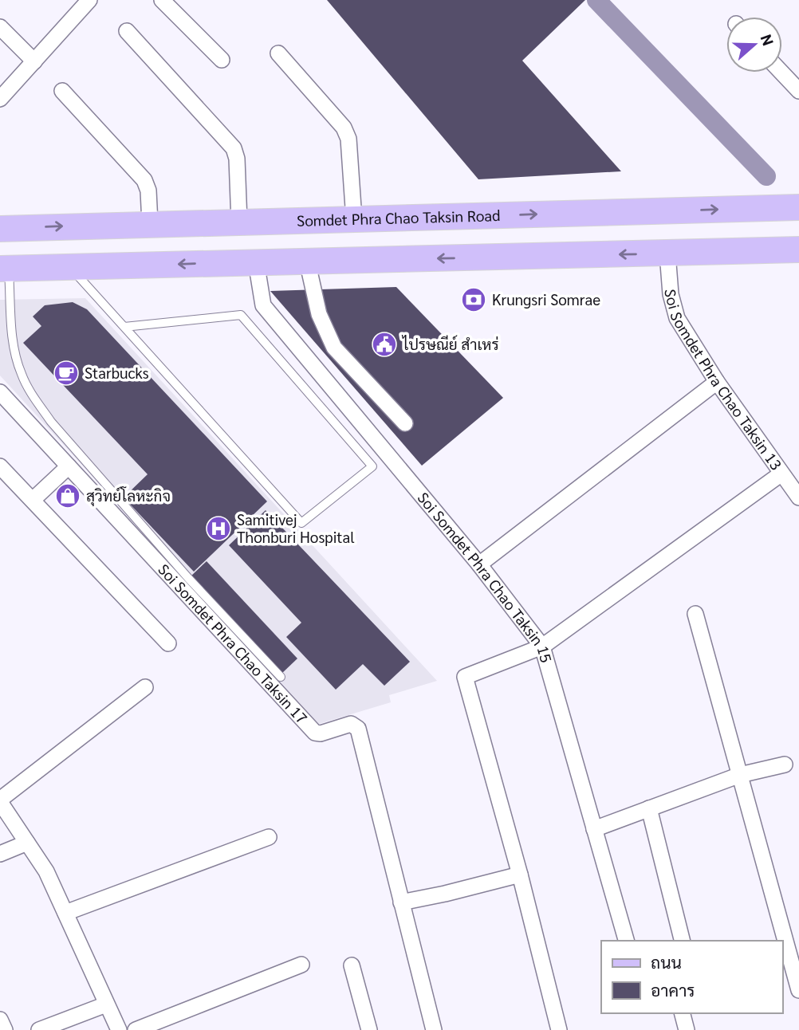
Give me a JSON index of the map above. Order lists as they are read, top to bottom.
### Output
{
  "streets": {
    "main road": ["Somdet Phra Chao Taksin Road"],
    "street": ["Soi Somdet Phra Chao Taksin 13", "Soi Somdet Phra Chao Taksin 15", "Soi Somdet Phra Chao Taksin 17"]
  },
  "places": {
    "bank": ["Krungsri Somrae"],
    "public building": ["ไปรษณีย์ สำเหร่"],
    "cafe": ["Starbucks"],
    "shop": ["สุวิทย์โลหะกิจ"],
    "hospital": ["Samitivej Thonburi Hospital"]
  },
  "legend": ["ถนน", "อาคาร"],
  "north": "right"
}
